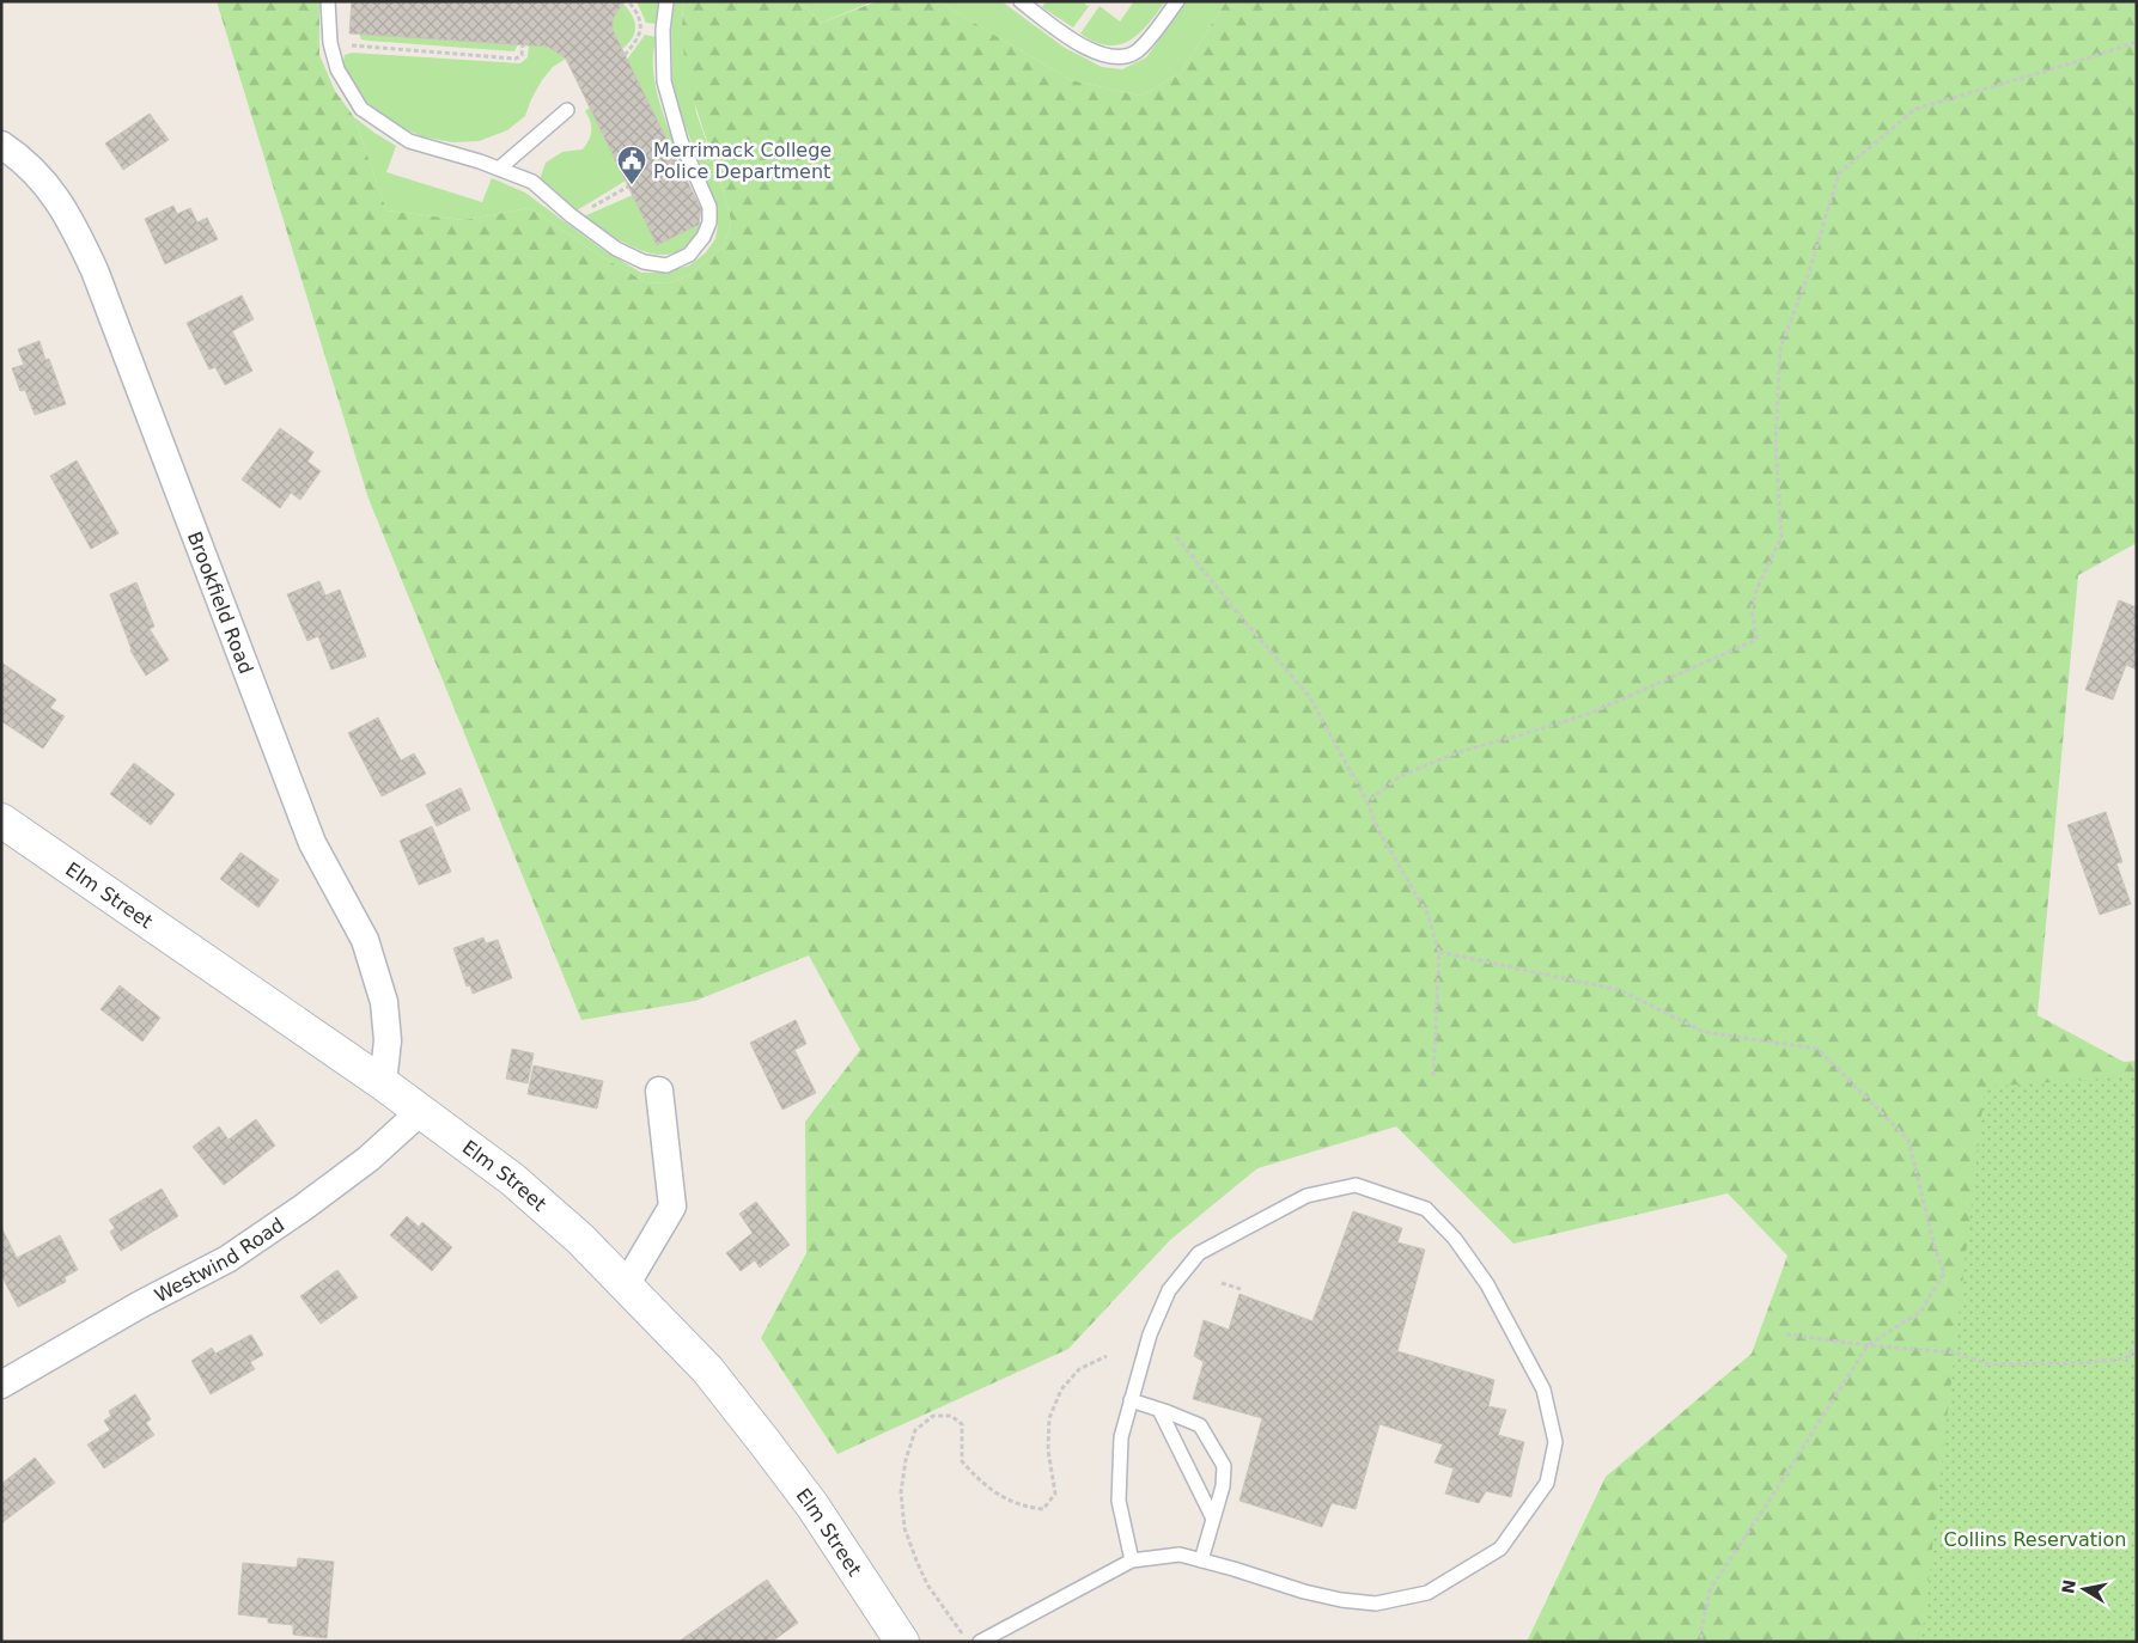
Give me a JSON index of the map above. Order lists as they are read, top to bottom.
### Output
{
  "streets": {
    "main road": ["Elm Street"],
    "street": ["Brookfield Road", "Westwind Road"]
  },
  "crossings": [
    ["Brookfield Road", "Elm Street"],
    ["Elm Street", "Westwind Road"]
  ],
  "parks": ["Collins Reservation"],
  "places": {
    "public building": ["Merrimack College Police Department"]
  },
  "north": "left"
}
